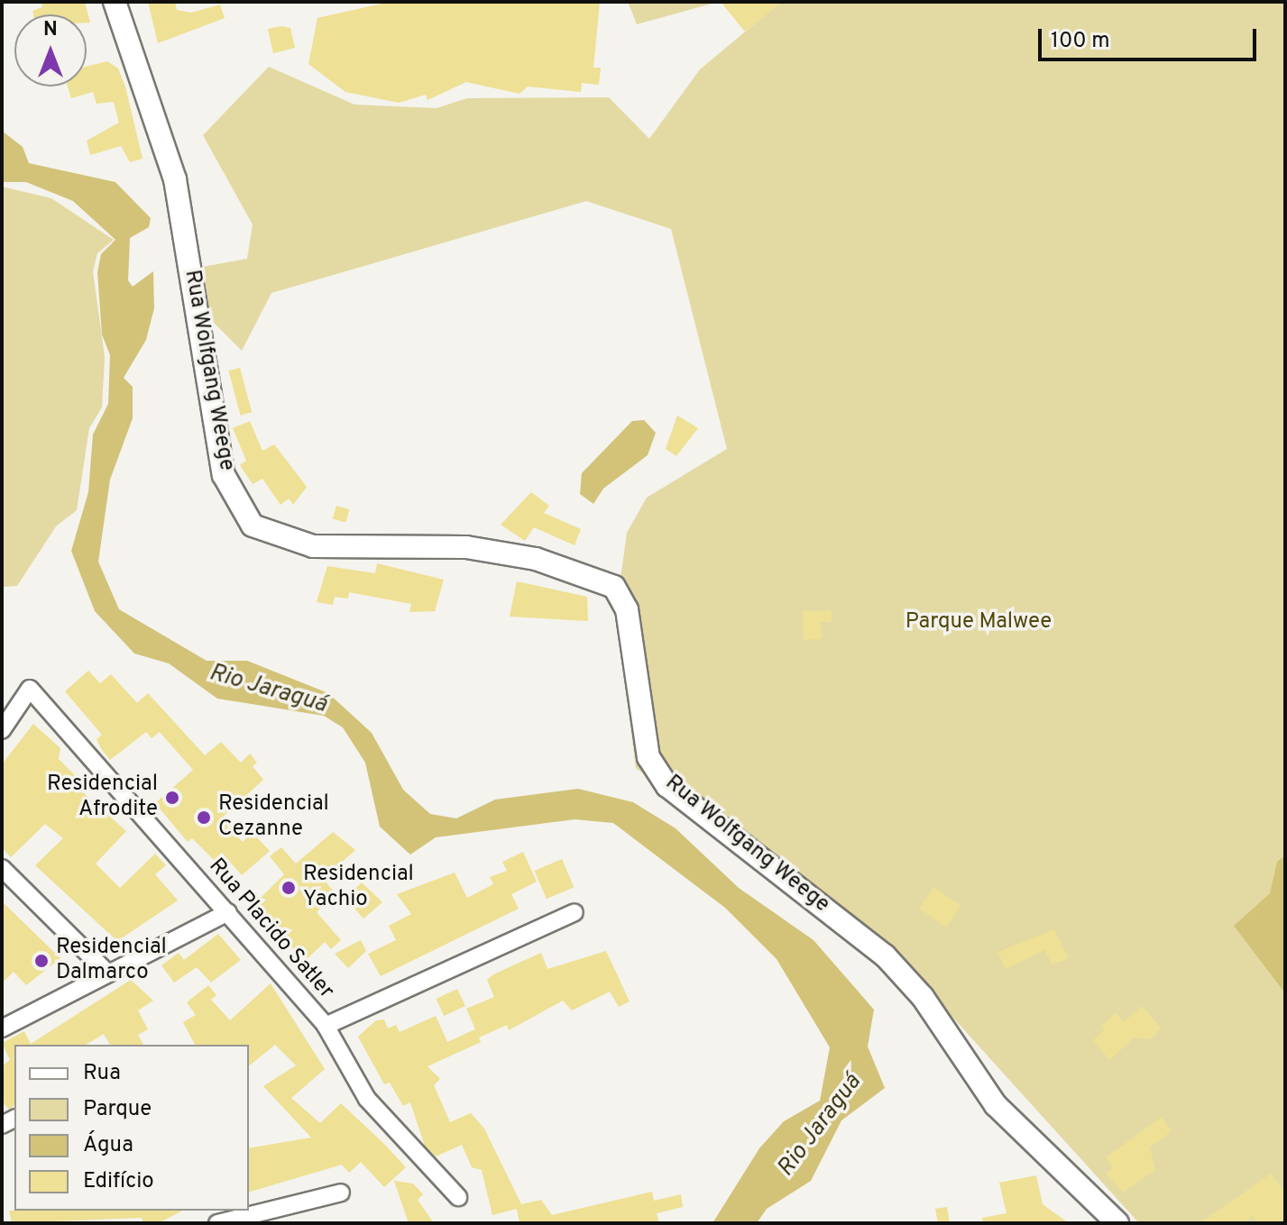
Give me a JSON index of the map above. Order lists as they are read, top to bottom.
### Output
{
  "streets": {
    "street": ["Rua Wolfgang Weege", "Rua Placido Satler"]
  },
  "water": ["Rio Jaraguá"],
  "parks": ["Parque Malwee"],
  "places": [
    "Residencial Afrodite",
    "Residencial Cezanne",
    "Residencial Yachio",
    "Residencial Dalmarco"
  ],
  "legend": [
    "Rua",
    "Parque",
    "Água",
    "Edifício"
  ],
  "scale_bar": "100 m",
  "north": "top"
}
